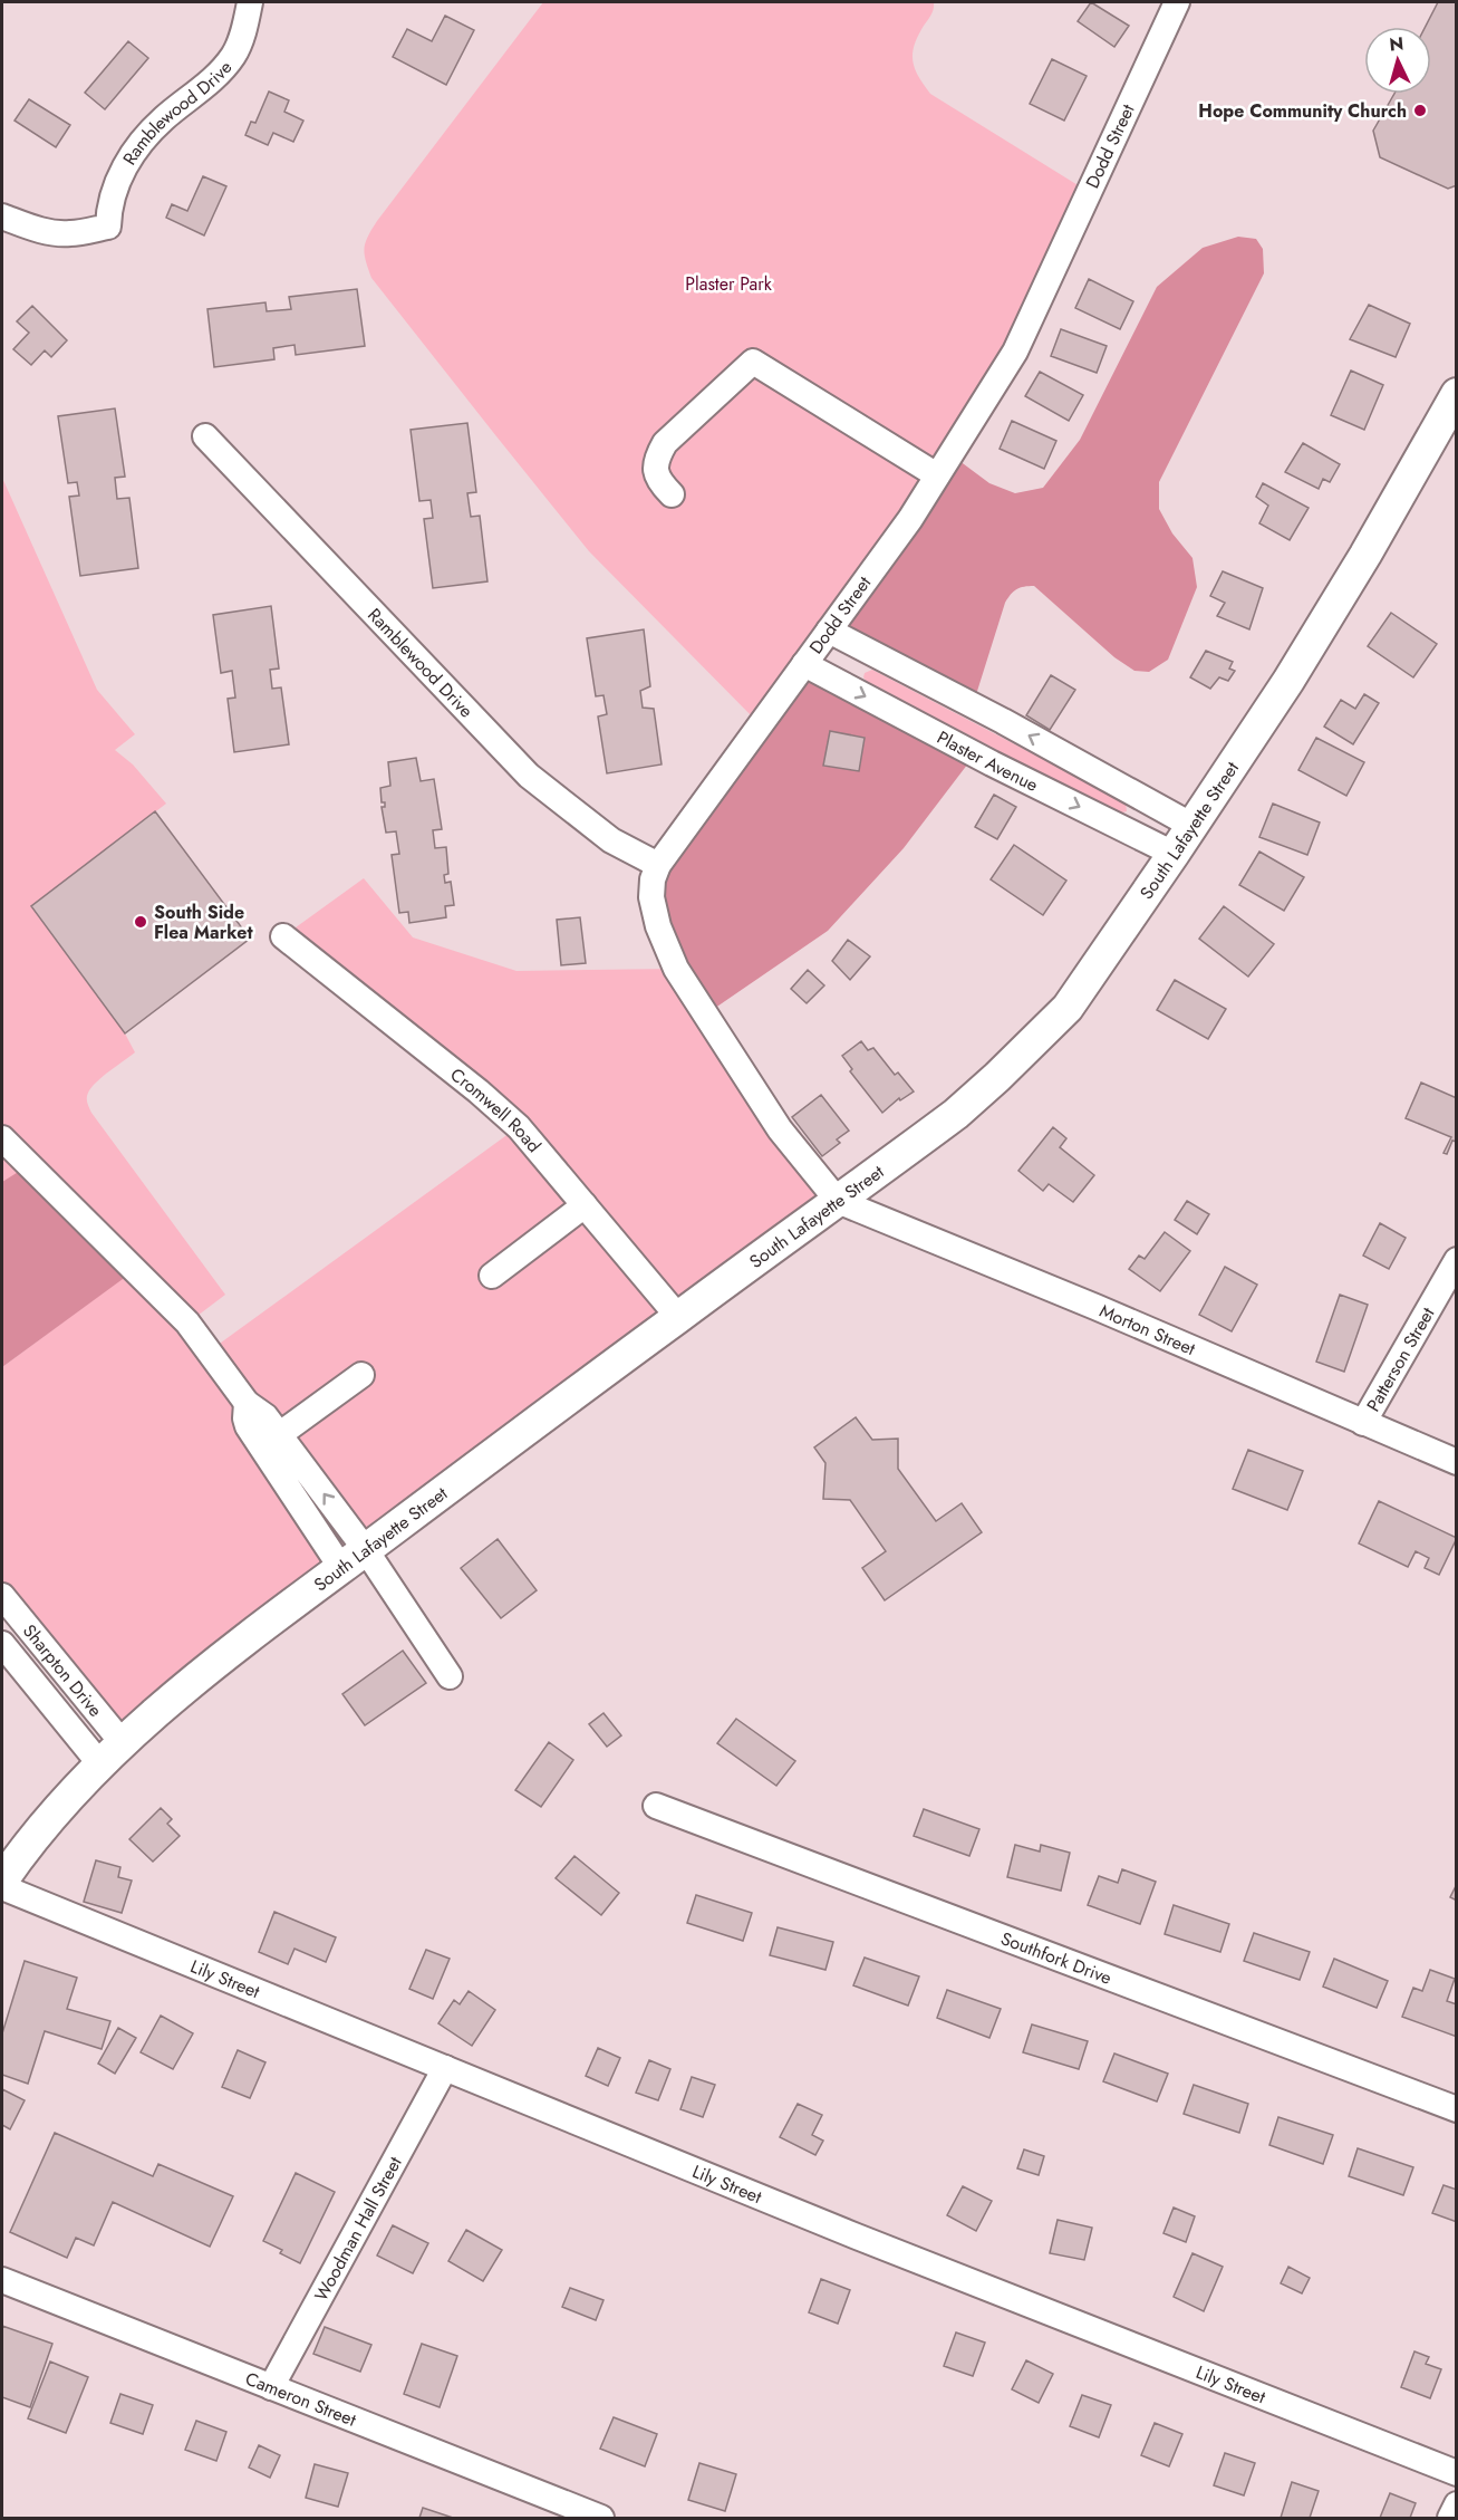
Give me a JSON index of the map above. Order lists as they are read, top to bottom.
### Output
{
  "streets": {
    "main road": ["South Lafayette Street"],
    "street": [
      "Ramblewood Drive",
      "Dodd Street",
      "Plaster Avenue",
      "Cromwell Road",
      "Morton Street",
      "Patterson Street",
      "Sharpton Drive",
      "Southfork Drive",
      "Lily Street",
      "Woodman Hall Street",
      "Cameron Street"
    ]
  },
  "crossings": [
    ["Ramblewood Drive", "Dodd Street"],
    ["Dodd Street", "Plaster Avenue"],
    ["Dodd Street", "South Lafayette Street"],
    ["Dodd Street", "Morton Street"],
    ["Plaster Avenue", "South Lafayette Street"],
    ["South Lafayette Street", "Cromwell Road"],
    ["South Lafayette Street", "Morton Street"],
    ["South Lafayette Street", "Sharpton Drive"],
    ["Morton Street", "Patterson Street"],
    ["Lily Street", "Woodman Hall Street"],
    ["Woodman Hall Street", "Cameron Street"]
  ],
  "parks": ["Plaster Park"],
  "places": ["Hope Community Church", "South Side Flea Market"],
  "north": "top"
}
